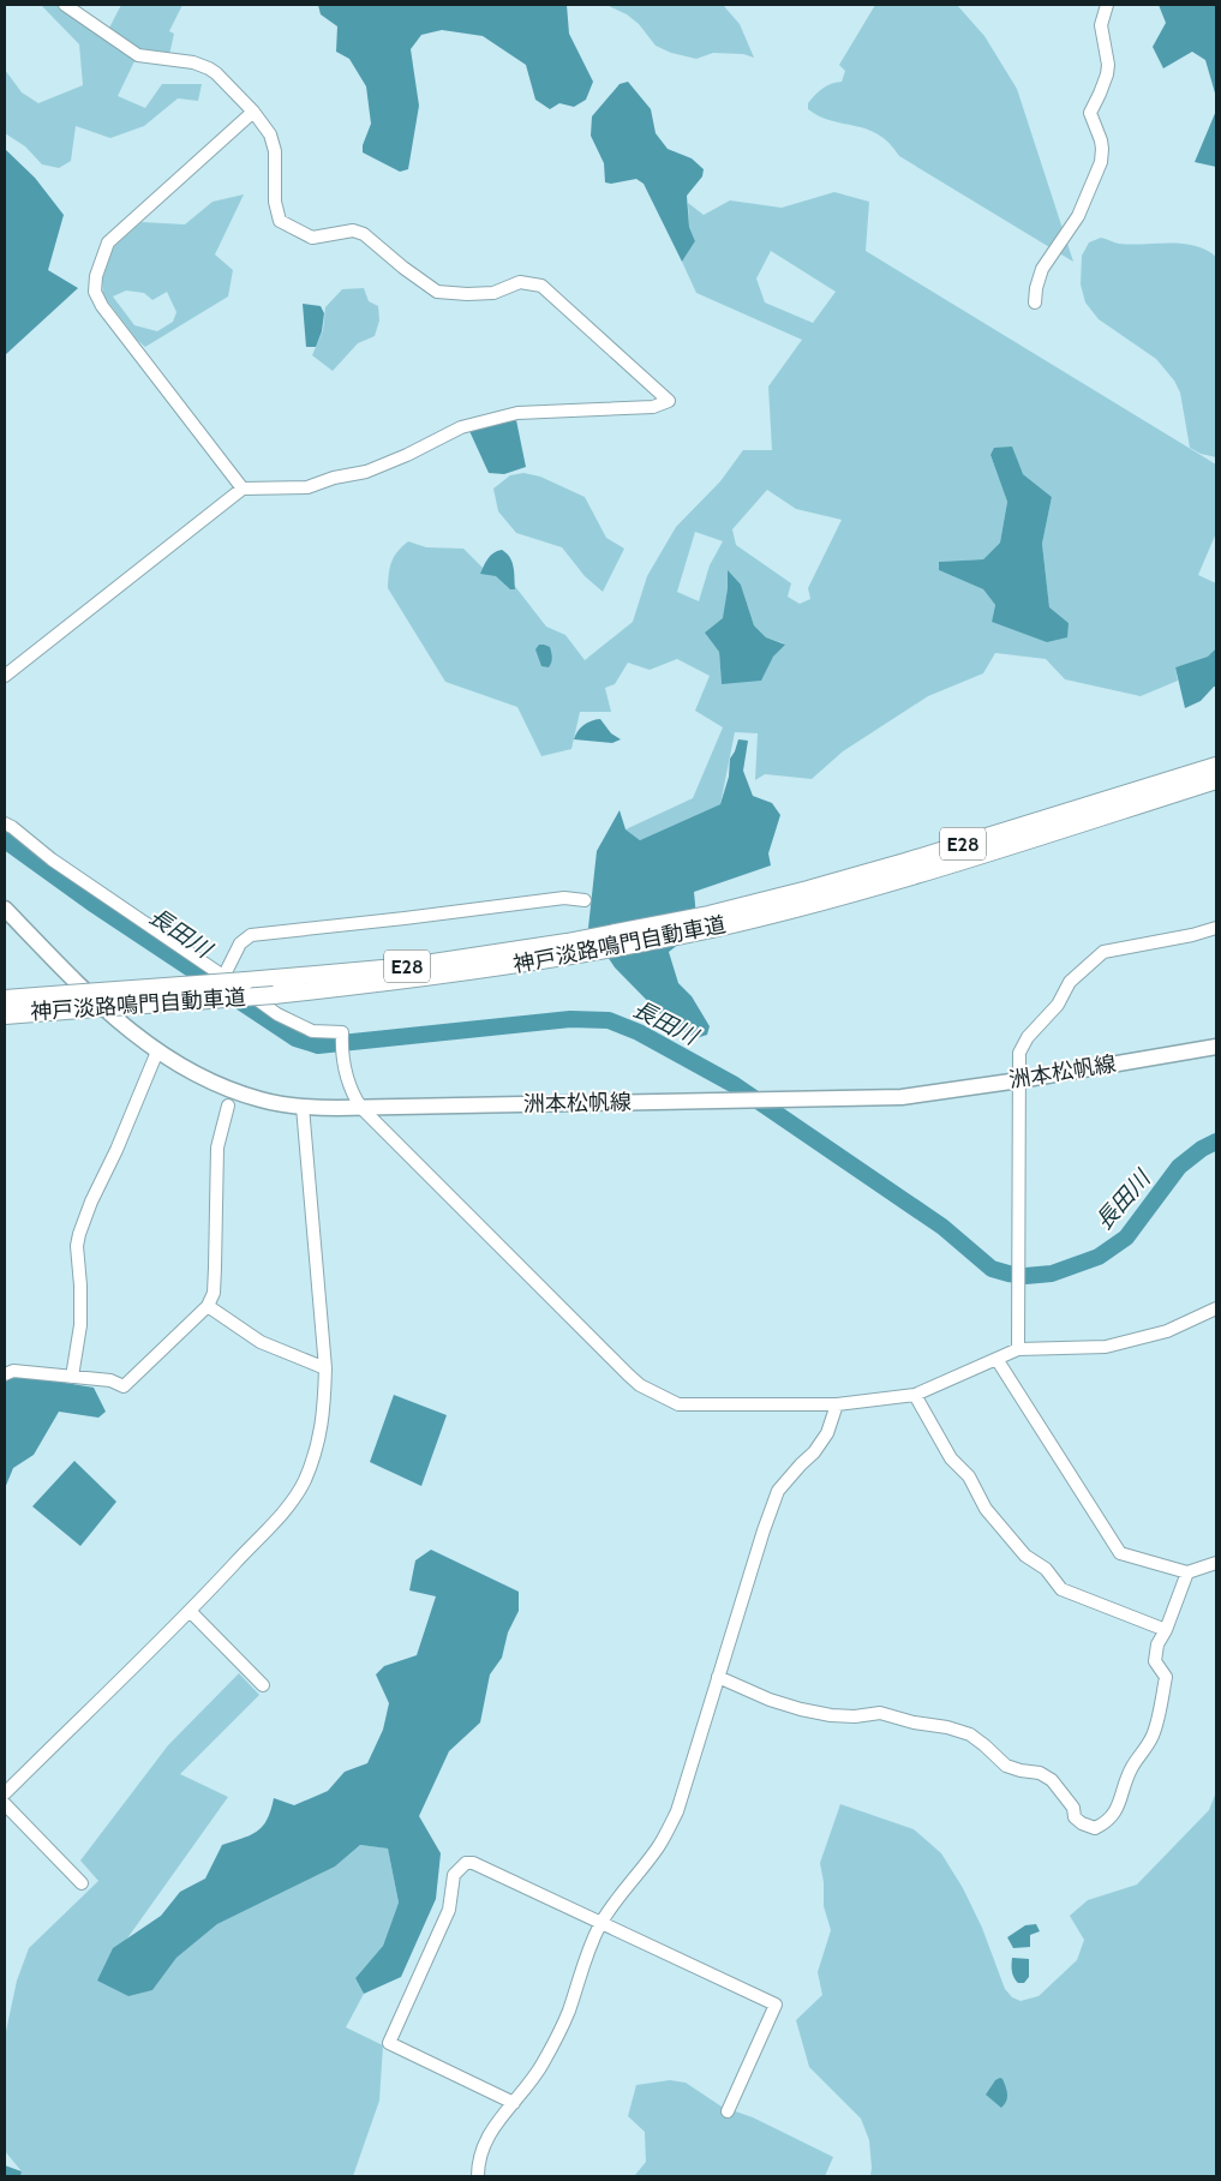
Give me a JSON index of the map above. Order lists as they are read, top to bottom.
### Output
{
  "streets": {
    "highway": ["E28", "神戸淡路鳴門自動車道"],
    "main road": ["洲本松帆線"]
  },
  "water": ["長田川"]
}
